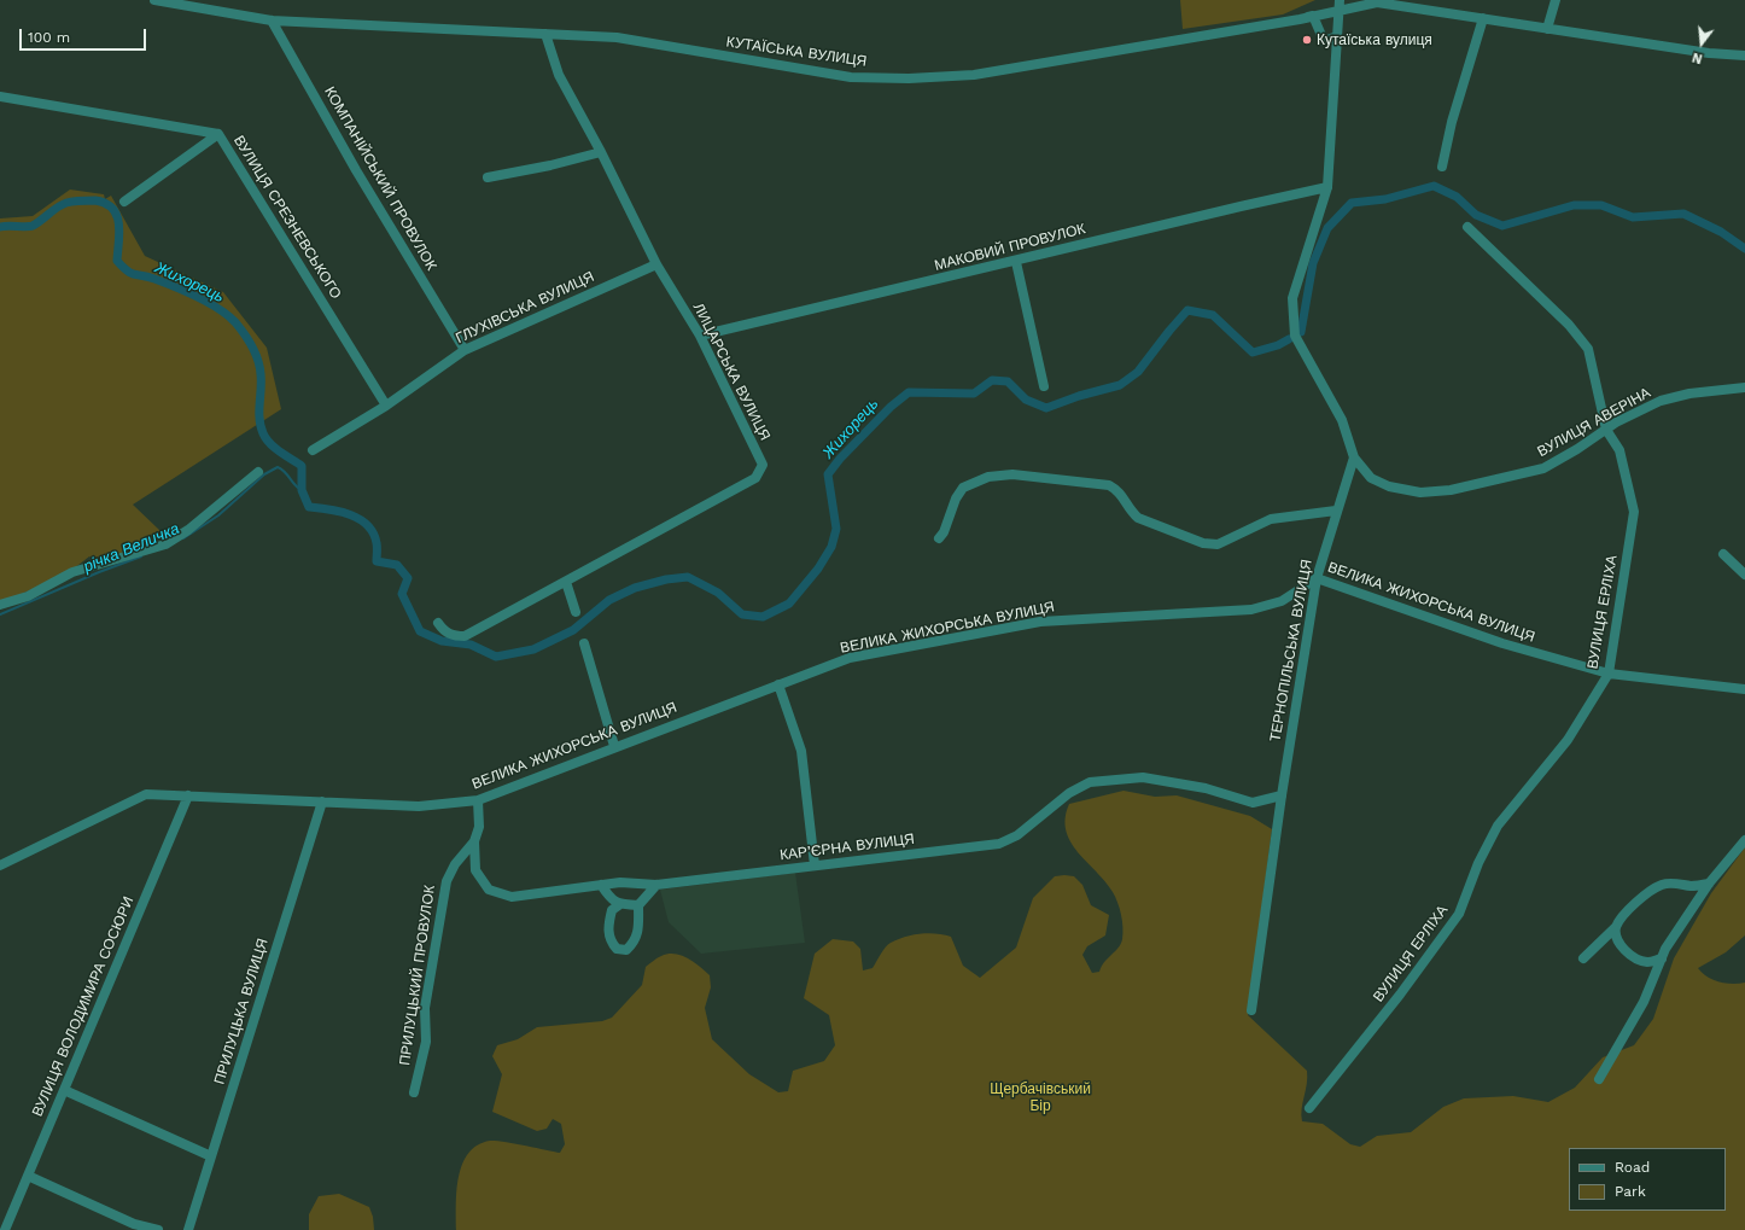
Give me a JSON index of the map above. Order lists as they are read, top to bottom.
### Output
{
  "streets": {
    "street": [
      "КУТАЇСЬКА ВУЛИЦЯ",
      "КОМПАНІЙСЬКИЙ ПРОВУЛОК",
      "ВУЛИЦЯ СРЕЗНЕВСЬКОГО",
      "МАКОВИЙ ПРОВУЛОК",
      "ГЛУХІВСЬКА ВУЛИЦЯ",
      "ЛИЦАРСЬКА ВУЛИЦЯ",
      "ВУЛИЦЯ АВЕРІНА",
      "ВЕЛИКА ЖИХОРСЬКА ВУЛИЦЯ",
      "ВУЛИЦЯ ЕРЛІХА",
      "ТЕРНОПІЛЬСЬКА ВУЛИЦЯ",
      "КАР’ЄРНА ВУЛИЦЯ",
      "ПРИЛУЦЬКИЙ ПРОВУЛОК",
      "ВУЛИЦЯ ВОЛОДИМИРА СОСЮРИ",
      "ПРИЛУЦЬКА ВУЛИЦЯ"
    ]
  },
  "crossings": [
    ["КУТАЇСЬКА ВУЛИЦЯ", "КОМПАНІЙСЬКИЙ ПРОВУЛОК"],
    ["КУТАЇСЬКА ВУЛИЦЯ", "ЛИЦАРСЬКА ВУЛИЦЯ"],
    ["КОМПАНІЙСЬКИЙ ПРОВУЛОК", "ГЛУХІВСЬКА ВУЛИЦЯ"],
    ["ВУЛИЦЯ СРЕЗНЕВСЬКОГО", "ГЛУХІВСЬКА ВУЛИЦЯ"],
    ["МАКОВИЙ ПРОВУЛОК", "ЛИЦАРСЬКА ВУЛИЦЯ"],
    ["ГЛУХІВСЬКА ВУЛИЦЯ", "ЛИЦАРСЬКА ВУЛИЦЯ"],
    ["ВУЛИЦЯ АВЕРІНА", "ВУЛИЦЯ ЕРЛІХА"],
    ["ВУЛИЦЯ АВЕРІНА", "ТЕРНОПІЛЬСЬКА ВУЛИЦЯ"],
    ["ВЕЛИКА ЖИХОРСЬКА ВУЛИЦЯ", "ВУЛИЦЯ ЕРЛІХА"],
    ["ВЕЛИКА ЖИХОРСЬКА ВУЛИЦЯ", "ТЕРНОПІЛЬСЬКА ВУЛИЦЯ"],
    ["ВЕЛИКА ЖИХОРСЬКА ВУЛИЦЯ", "КАР’ЄРНА ВУЛИЦЯ"],
    ["ВЕЛИКА ЖИХОРСЬКА ВУЛИЦЯ", "ВУЛИЦЯ ВОЛОДИМИРА СОСЮРИ"],
    ["ВЕЛИКА ЖИХОРСЬКА ВУЛИЦЯ", "ПРИЛУЦЬКА ВУЛИЦЯ"],
    ["ТЕРНОПІЛЬСЬКА ВУЛИЦЯ", "КАР’ЄРНА ВУЛИЦЯ"],
    ["КАР’ЄРНА ВУЛИЦЯ", "ПРИЛУЦЬКИЙ ПРОВУЛОК"]
  ],
  "water": ["Жихорець", "річка Величка"],
  "parks": ["Щербачівський Бір"],
  "places": ["Кутаїська вулиця"],
  "legend": ["Road", "Park"],
  "scale_bar": "100 m",
  "north": "bottom"
}
